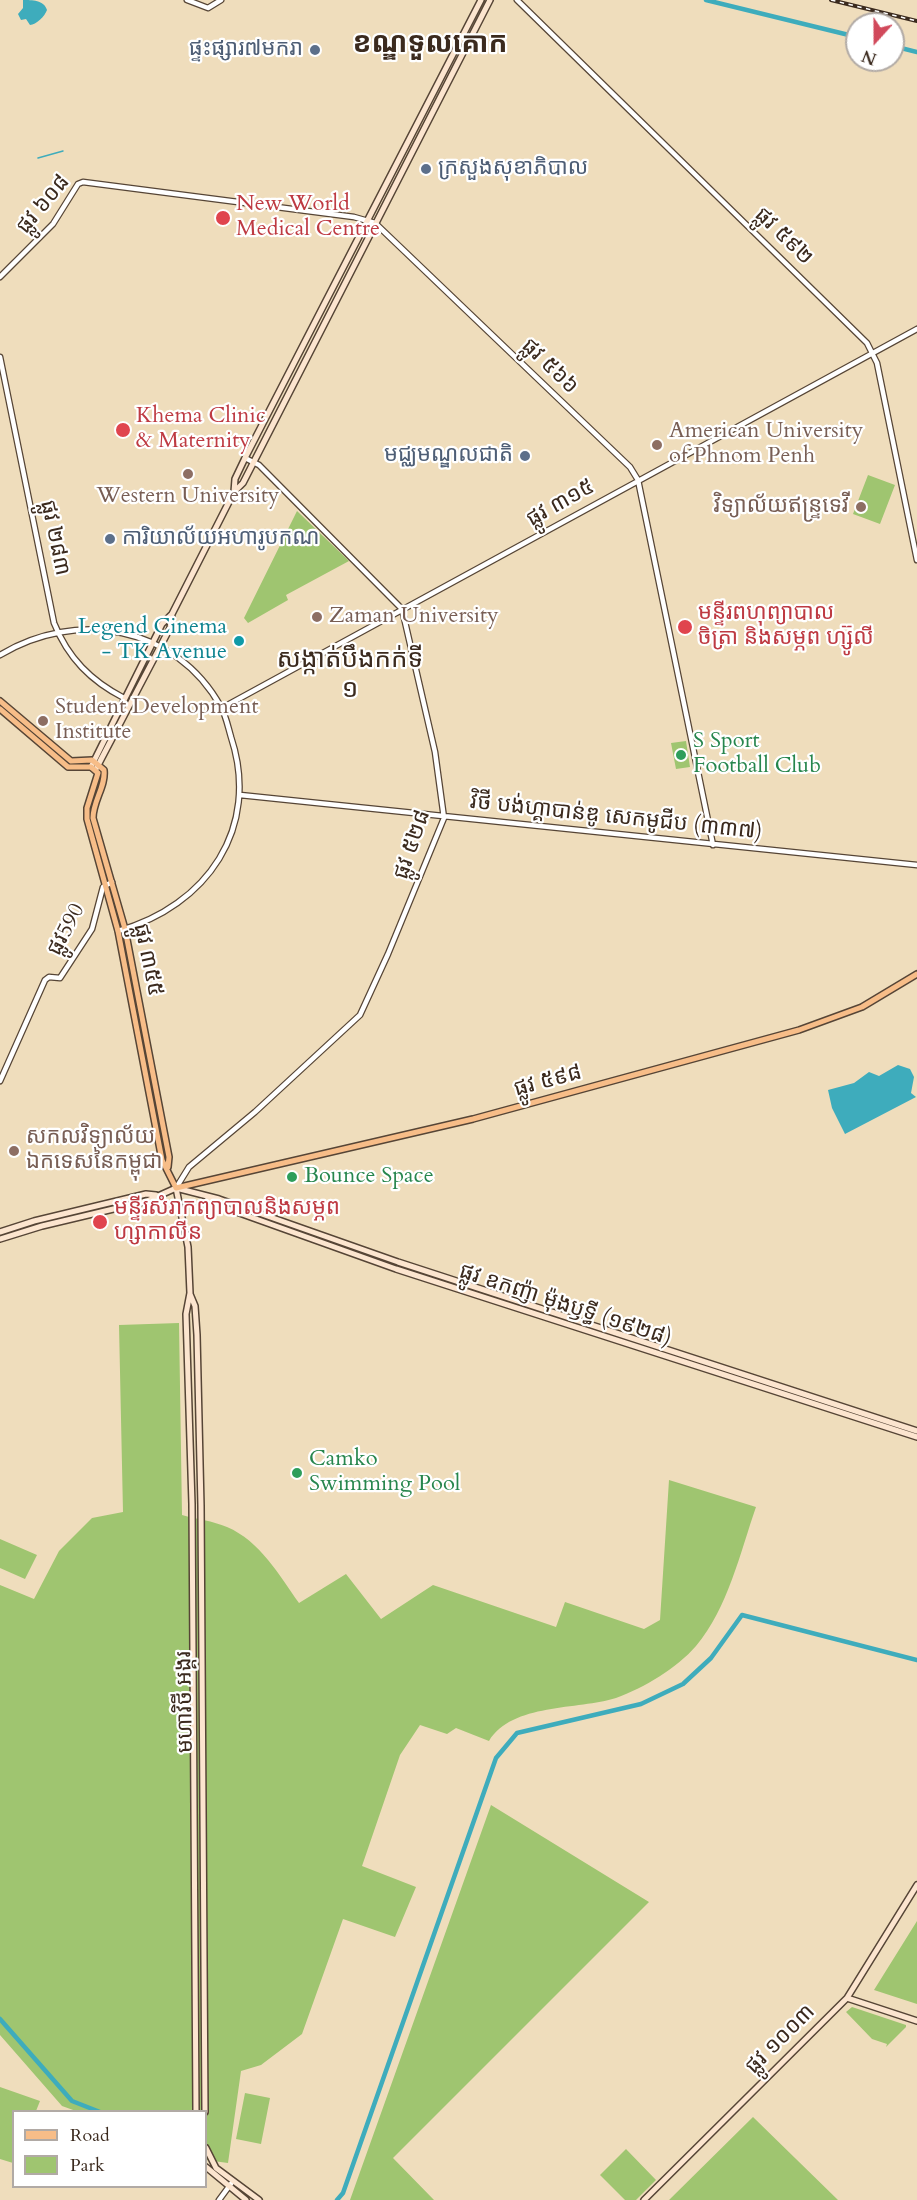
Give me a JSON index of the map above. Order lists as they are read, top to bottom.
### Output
{
  "streets": {
    "main road": [
      "ផ្លូវ ៣៥៥",
      "ផ្លូវ ៥៩៨",
      "ផ្លូវ ឧកញ៉ា ម៉ុងឫទ្ធី (១៩២៨)",
      "មហាវិថី អង្គរ",
      "ផ្លូវ ១០០៣"
    ],
    "street": [
      "ផ្លូវ ៦០៨",
      "ផ្លូវ ៥៩២",
      "ផ្លូវ ៥៦៦",
      "ផ្លូវ ៣១៥",
      "ផ្លូវ ២៨៣",
      "វិថី បង់ហ្គាបាន់ឌូ សេកមូជីប (៣៣៧)",
      "ផ្លូវ ៥២៨",
      "ផ្លូវ590"
    ]
  },
  "crossings": [
    ["ផ្លូវ ៦០៨", "ផ្លូវ ៥៦៦"],
    ["ផ្លូវ ៥៩២", "ផ្លូវ ៣១៥"],
    ["ផ្លូវ ៥៦៦", "ផ្លូវ ៣១៥"],
    ["ផ្លូវ ៥៦៦", "វិថី បង់ហ្គាបាន់ឌូ សេកមូជីប (៣៣៧)"],
    ["ផ្លូវ ៣១៥", "ផ្លូវ ៥២៨"],
    ["វិថី បង់ហ្គាបាន់ឌូ សេកមូជីប (៣៣៧)", "ផ្លូវ ៥២៨"],
    ["ផ្លូវ ៥២៨", "ផ្លូវ ៣៥៥"],
    ["ផ្លូវ ៥២៨", "ផ្លូវ ៥៩៨"],
    ["ផ្លូវ ៥២៨", "ផ្លូវ ឧកញ៉ា ម៉ុងឫទ្ធី (១៩២៨)"],
    ["ផ្លូវ ៥២៨", "មហាវិថី អង្គរ"],
    ["ផ្លូវ590", "ផ្លូវ ៣៥៥"],
    ["ផ្លូវ ៣៥៥", "ផ្លូវ ៥៩៨"],
    ["ផ្លូវ ៣៥៥", "ផ្លូវ ឧកញ៉ា ម៉ុងឫទ្ធី (១៩២៨)"],
    ["ផ្លូវ ៣៥៥", "មហាវិថី អង្គរ"],
    ["ផ្លូវ ៥៩៨", "ផ្លូវ ឧកញ៉ា ម៉ុងឫទ្ធី (១៩២៨)"],
    ["ផ្លូវ ៥៩៨", "មហាវិថី អង្គរ"],
    ["ផ្លូវ ឧកញ៉ា ម៉ុងឫទ្ធី (១៩២៨)", "មហាវិថី អង្គរ"]
  ],
  "districts": ["ខណ្ឌទួលគោក", "សង្កាត់បឹងកក់ទី ១"],
  "places": [
    "ផ្ទះផ្សារ៧មករា",
    "ក្រសួងសុខាភិបាល",
    "New World Medical Centre",
    "Khema Clinic & Maternity",
    "American University of Phnom Penh",
    "មជ្ឈមណ្ឌលជាតិ",
    "Western University",
    "វិទ្យាល័យឥន្រ្ទទេវី",
    "ការិយាល័យអហារូបកណ",
    "Zaman University",
    "មន្ទីរពហុព្យាបាល ចិត្រា និងសម្ភព ហ្ស៊ូលី",
    "Legend Cinema - TK Avenue",
    "Student Development Institute",
    "S Sport Football Club",
    "សកលវិទ្យាល័យ ឯកទេសនៃកម្ពុជា",
    "Bounce Space",
    "មន្ទីរសំរាកព្យាបាលនិងសម្ភព ហ្សាកាលីន",
    "Camko Swimming Pool"
  ],
  "legend": ["Road", "Park"],
  "north": "bottom"
}
